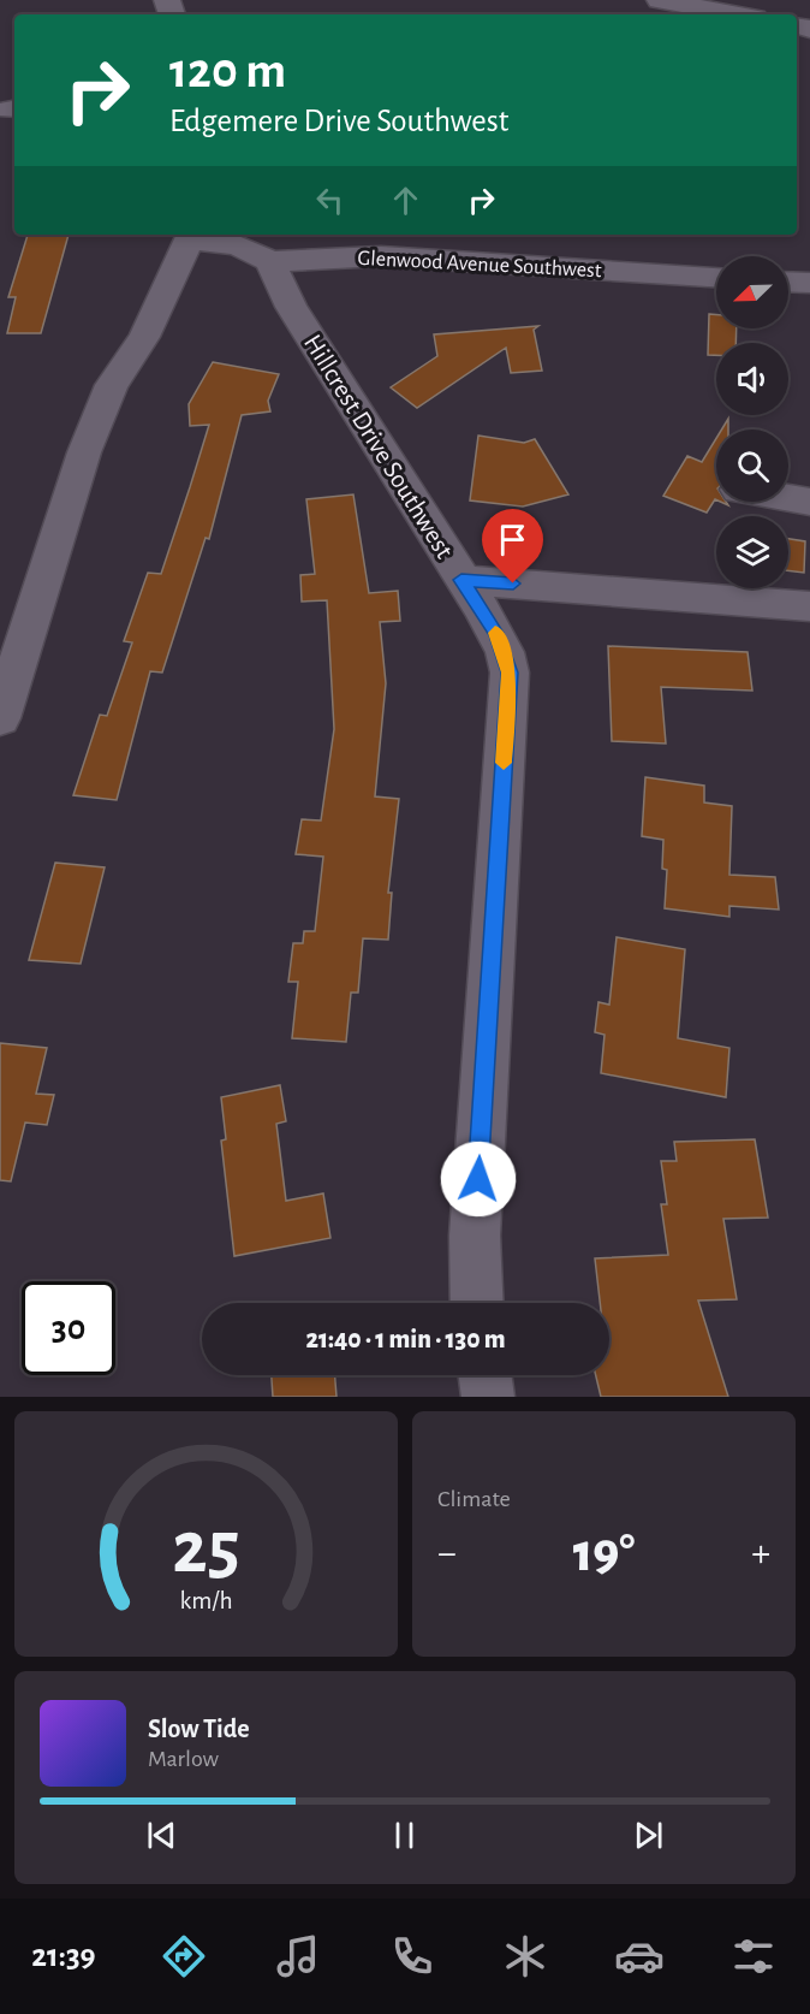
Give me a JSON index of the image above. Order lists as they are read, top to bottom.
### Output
{
  "streets": {
    "street": ["Glenwood Avenue Southwest", "Hillcrest Drive Southwest"]
  },
  "crossings": [
    ["Glenwood Avenue Southwest", "Hillcrest Drive Southwest"]
  ],
  "north": "bottom left",
  "page": {
    "turn": ["120 m", "Edgemere Drive Southwest"],
    "limit": "30",
    "trip": "21:40 · 1 min · 130 m",
    "tile": "Climate",
    "heat": ["−", "19°", "+"],
    "song": ["Slow Tide", "Marlow"],
    "tabs": "21:39",
    "gauge": ["25", "km/h"]
  }
}
